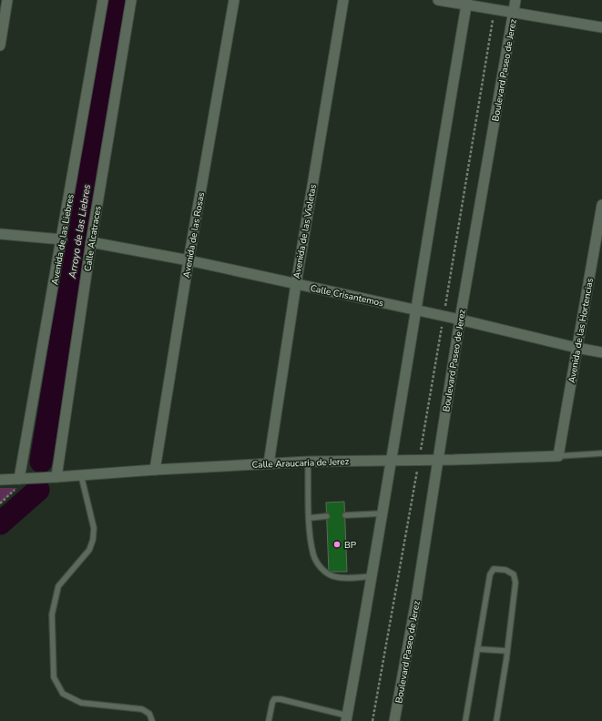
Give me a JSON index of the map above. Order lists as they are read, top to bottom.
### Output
{
  "streets": {
    "street": [
      "Boulevard Paseo de Jerez",
      "Avenida de las Violetas",
      "Avenida de las Rosas",
      "Calle Alcatraces",
      "Avenida de las Liebres",
      "Calle Crisantemos",
      "Avenida de las Hortencias",
      "Calle Araucaria de Jerez"
    ]
  },
  "crossings": [
    ["Boulevard Paseo de Jerez", "Calle Crisantemos"],
    ["Boulevard Paseo de Jerez", "Calle Araucaria de Jerez"],
    ["Avenida de las Violetas", "Calle Crisantemos"],
    ["Avenida de las Violetas", "Calle Araucaria de Jerez"],
    ["Avenida de las Rosas", "Calle Crisantemos"],
    ["Avenida de las Rosas", "Calle Araucaria de Jerez"],
    ["Calle Alcatraces", "Calle Crisantemos"],
    ["Calle Alcatraces", "Calle Araucaria de Jerez"],
    ["Avenida de las Liebres", "Calle Araucaria de Jerez"],
    ["Calle Crisantemos", "Avenida de las Hortencias"],
    ["Avenida de las Hortencias", "Calle Araucaria de Jerez"]
  ],
  "water": ["Arroyo de las Liebres"],
  "places": ["BP"]
}
